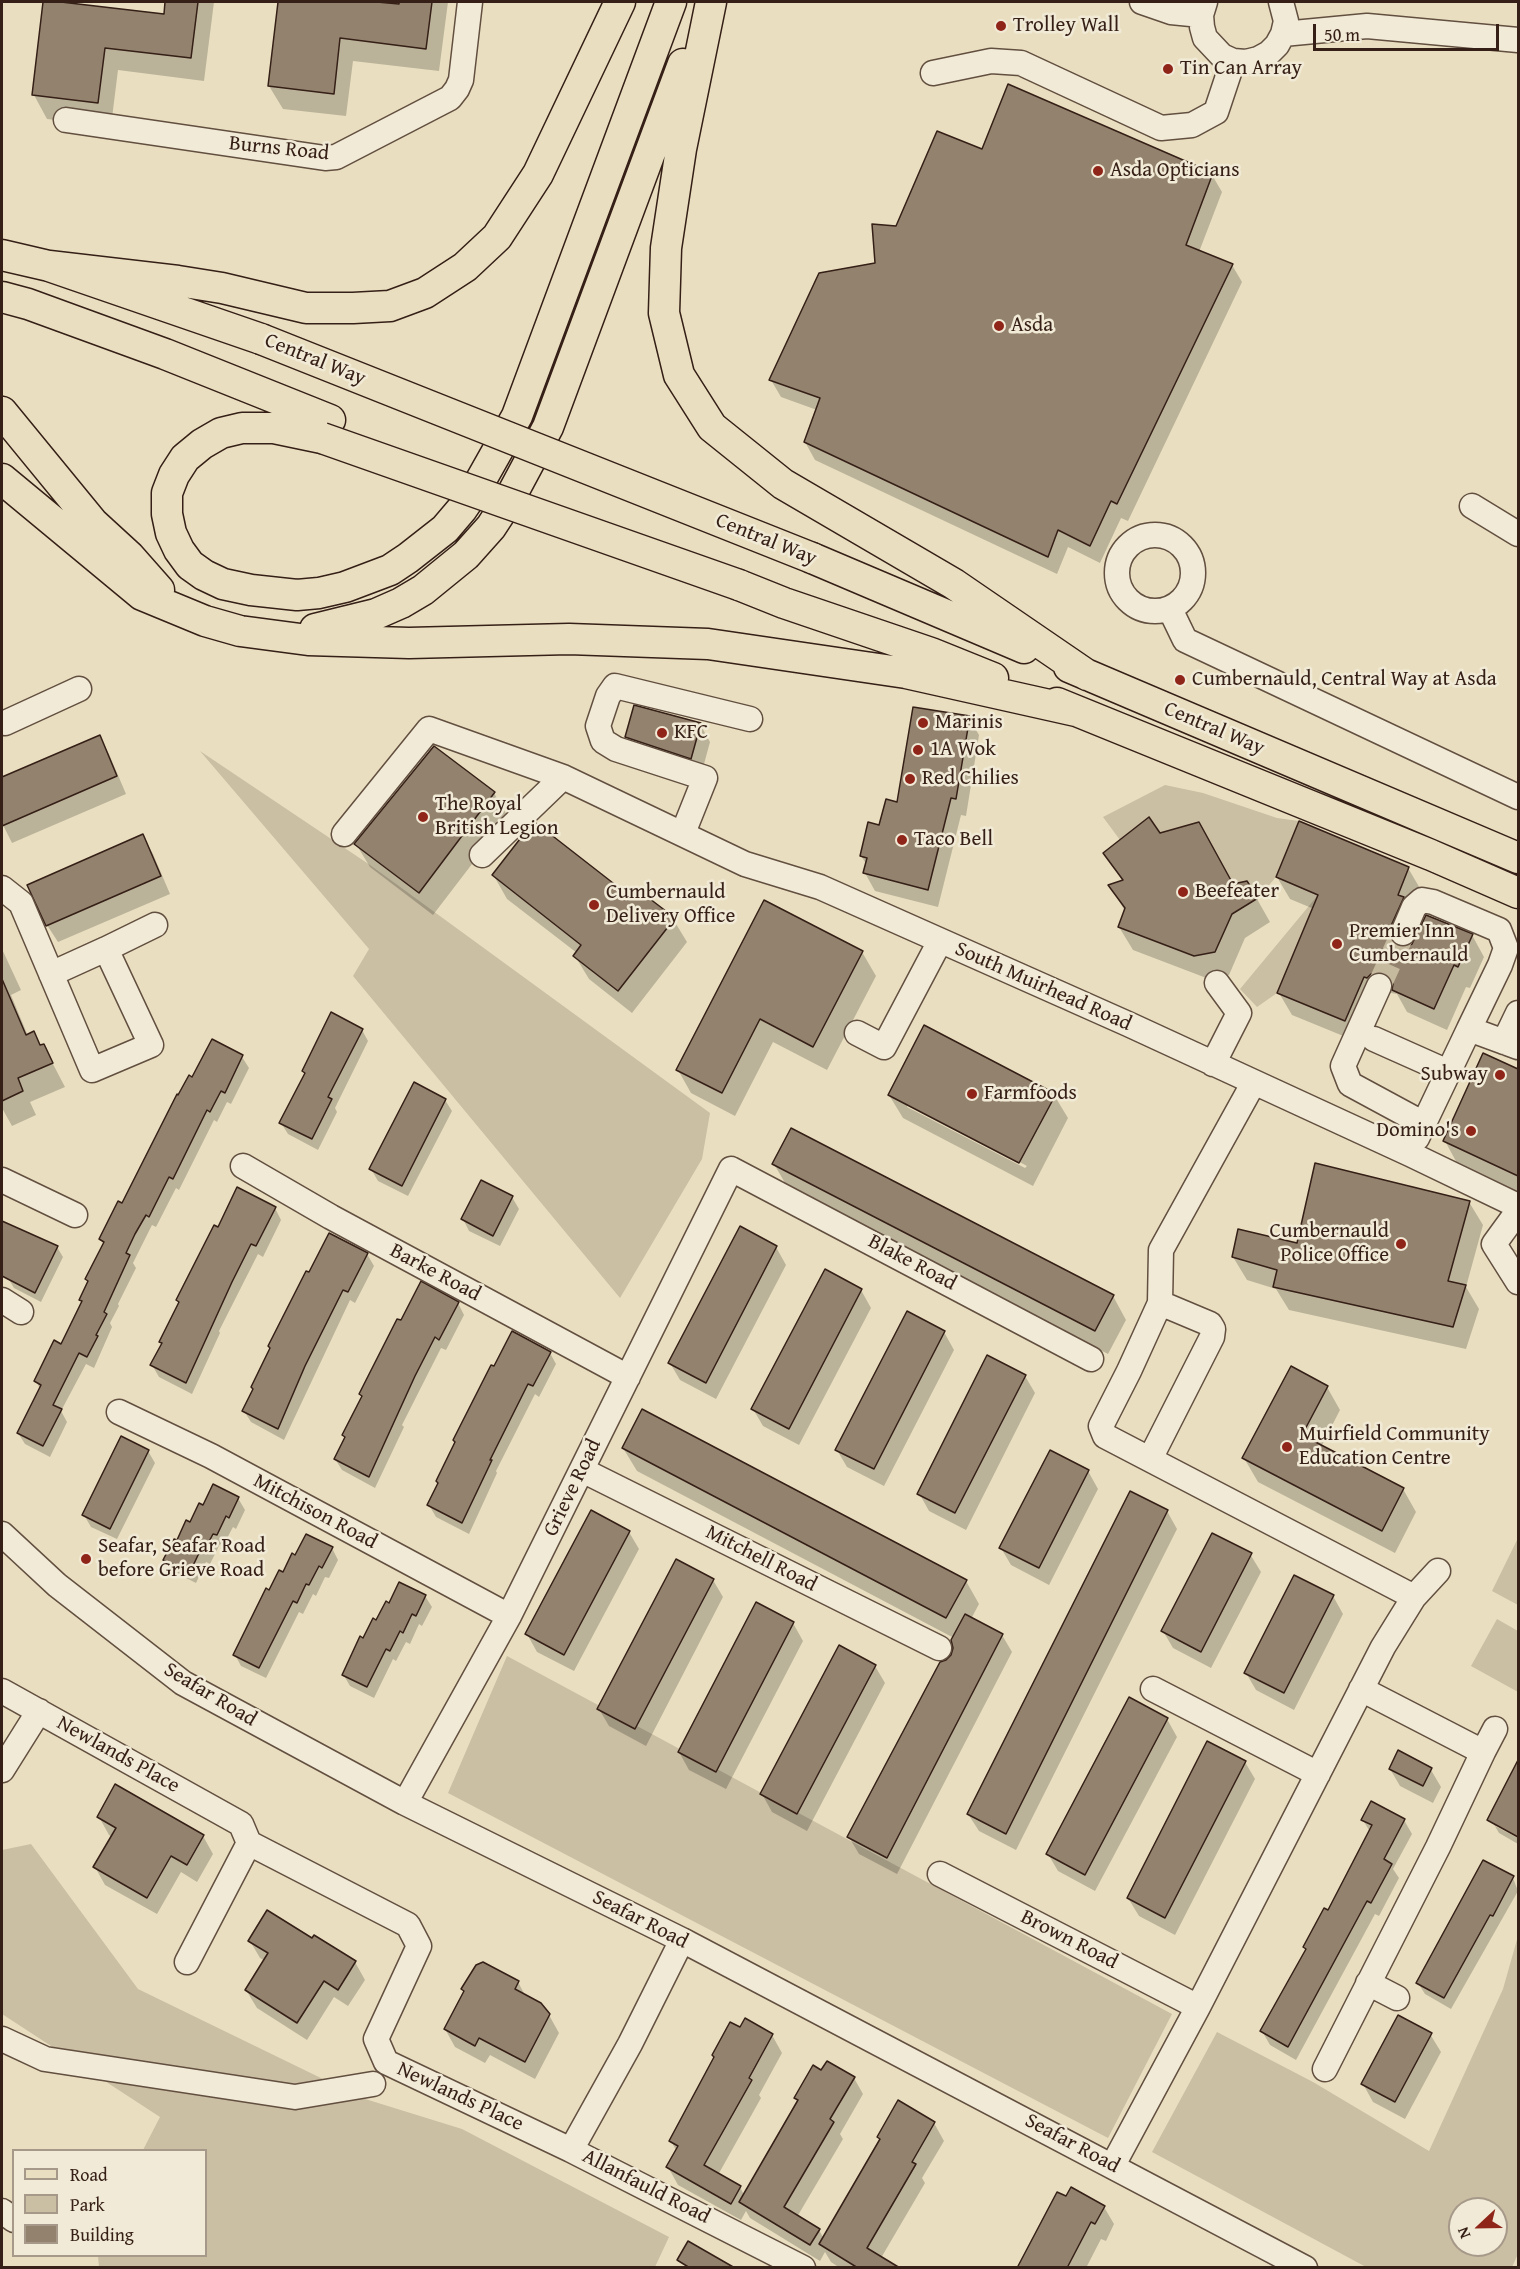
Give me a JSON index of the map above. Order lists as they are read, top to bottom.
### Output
{
  "streets": {
    "main road": ["Central Way"],
    "street": [
      "Burns Road",
      "South Muirhead Road",
      "Blake Road",
      "Barke Road",
      "Grieve Road",
      "Mitchison Road",
      "Mitchell Road",
      "Seafar Road",
      "Newlands Place",
      "Brown Road",
      "Allanfauld Road"
    ]
  },
  "crossings": [
    ["Blake Road", "Grieve Road"],
    ["Barke Road", "Grieve Road"],
    ["Grieve Road", "Mitchison Road"],
    ["Grieve Road", "Mitchell Road"],
    ["Grieve Road", "Seafar Road"],
    ["Seafar Road", "Allanfauld Road"],
    ["Newlands Place", "Allanfauld Road"]
  ],
  "places": [
    "Trolley Wall",
    "Tin Can Array",
    "Asda Opticians",
    "Asda",
    "Cumbernauld, Central Way at Asda",
    "Marinis",
    "KFC",
    "1A Wok",
    "Red Chilies",
    "The Royal British Legion",
    "Taco Bell",
    "Beefeater",
    "Cumbernauld Delivery Office",
    "Premier Inn Cumbernauld",
    "Subway",
    "Farmfoods",
    "Domino's",
    "Cumbernauld Police Office",
    "Muirfield Community Education Centre",
    "Seafar, Seafar Road before Grieve Road"
  ],
  "legend": ["Road", "Park", "Building"],
  "scale_bar": "50 m",
  "north": "left"
}
